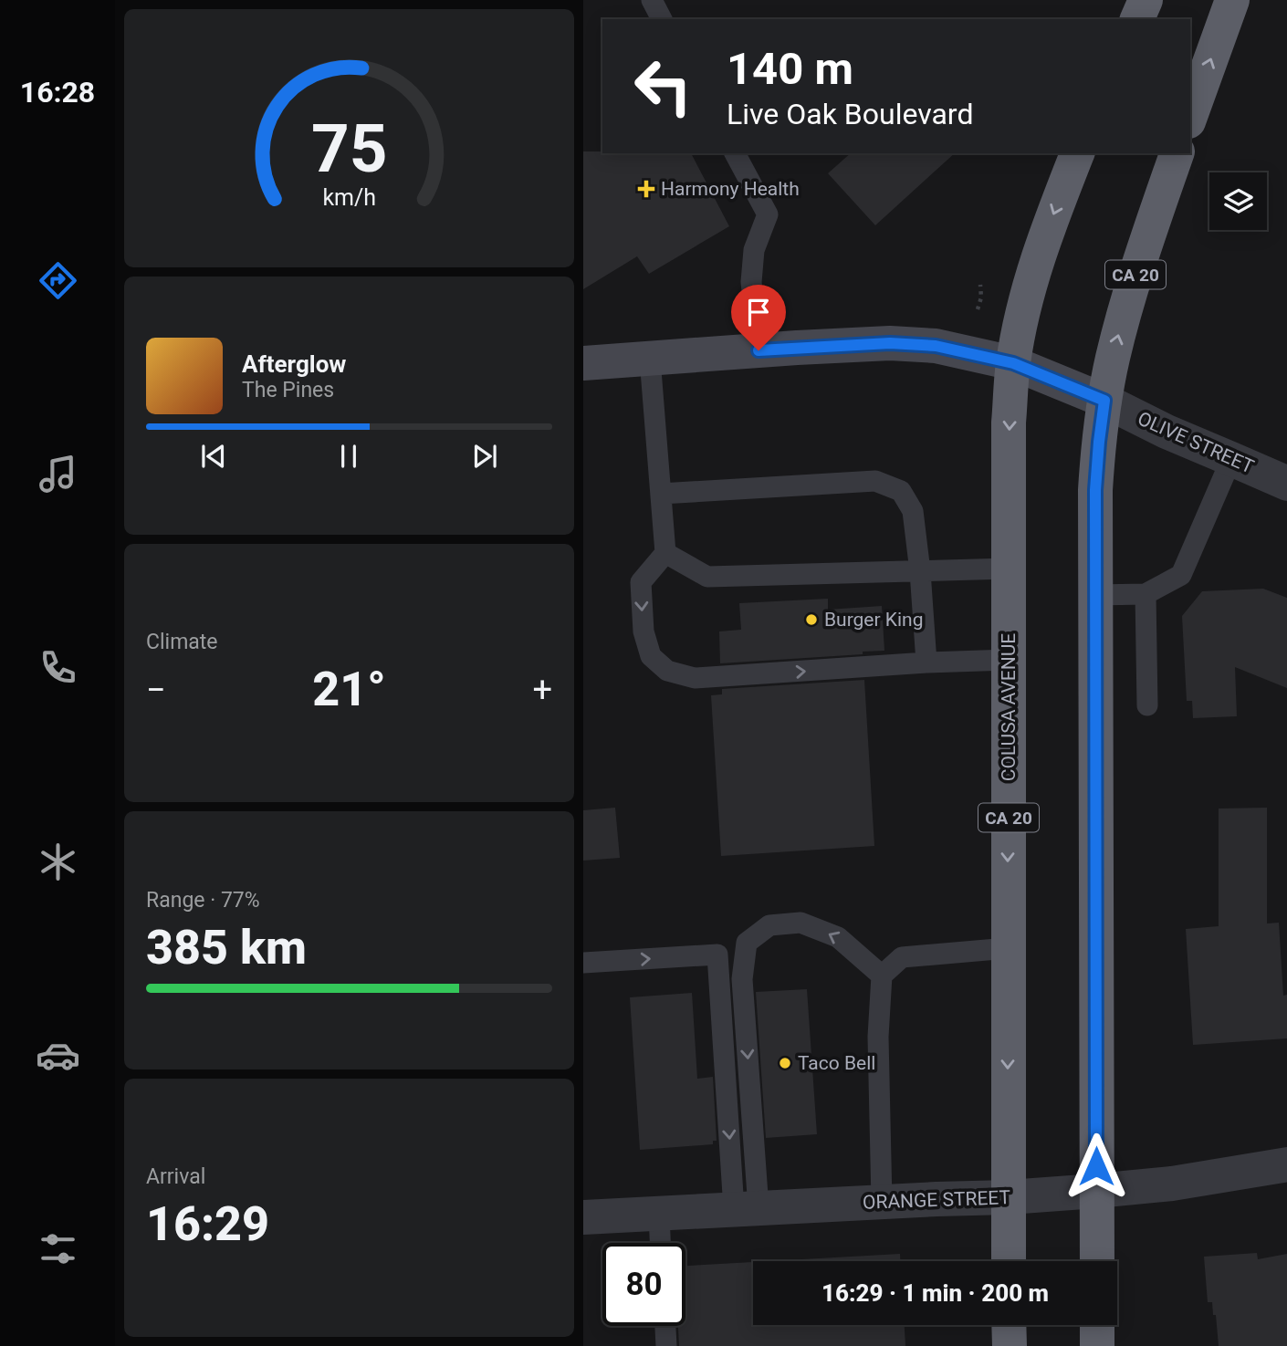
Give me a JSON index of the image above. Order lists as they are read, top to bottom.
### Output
{
  "streets": {
    "highway": ["CA 20", "COLUSA AVENUE"],
    "street": ["OLIVE STREET", "ORANGE STREET"]
  },
  "crossings": [
    ["CA 20", "OLIVE STREET"],
    ["CA 20", "ORANGE STREET"],
    ["COLUSA AVENUE", "ORANGE STREET"]
  ],
  "places": {
    "health": ["Harmony Health"],
    "other": ["Burger King", "Taco Bell"]
  },
  "page": {
    "tabs": "16:28",
    "turn": ["140 m", "Live Oak Boulevard"],
    "song": ["Afterglow", "The Pines"],
    "tile": [
      "Climate",
      ["Range · 77%", "385 km"],
      ["Arrival", "16:29"]
    ],
    "heat": ["−", "21°", "+"],
    "limit": "80",
    "trip": "16:29 · 1 min · 200 m",
    "gauge": ["75", "km/h"]
  }
}
